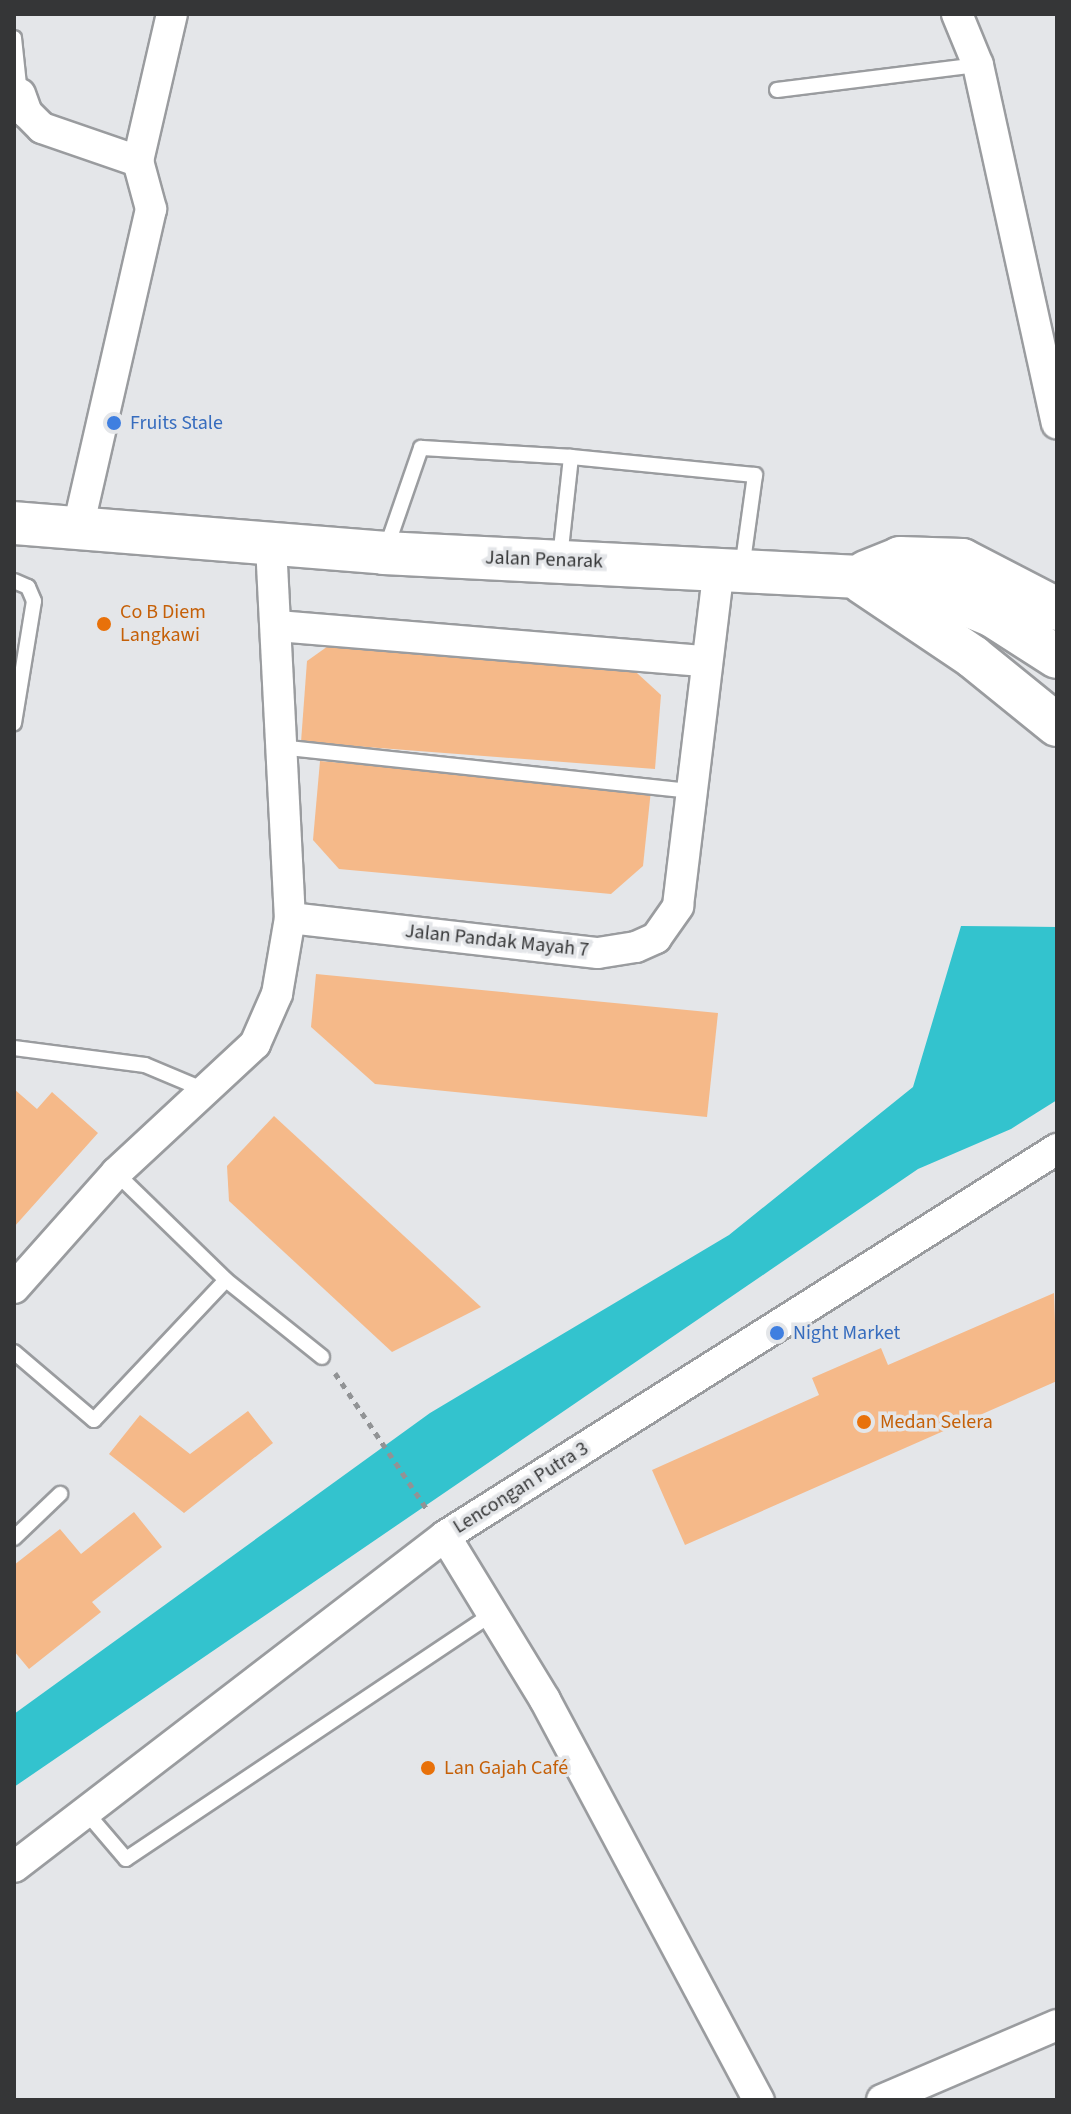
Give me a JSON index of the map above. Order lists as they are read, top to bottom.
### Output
{
  "streets": {
    "main road": ["Jalan Penarak"],
    "street": ["Jalan Pandak Mayah 7", "Lencongan Putra 3"]
  },
  "crossings": [
    ["Jalan Penarak", "Jalan Pandak Mayah 7"]
  ],
  "places": [
    "Fruits Stale",
    "Co B Diem Langkawi",
    "Night Market",
    "Medan Selera",
    "Lan Gajah Café"
  ]
}
